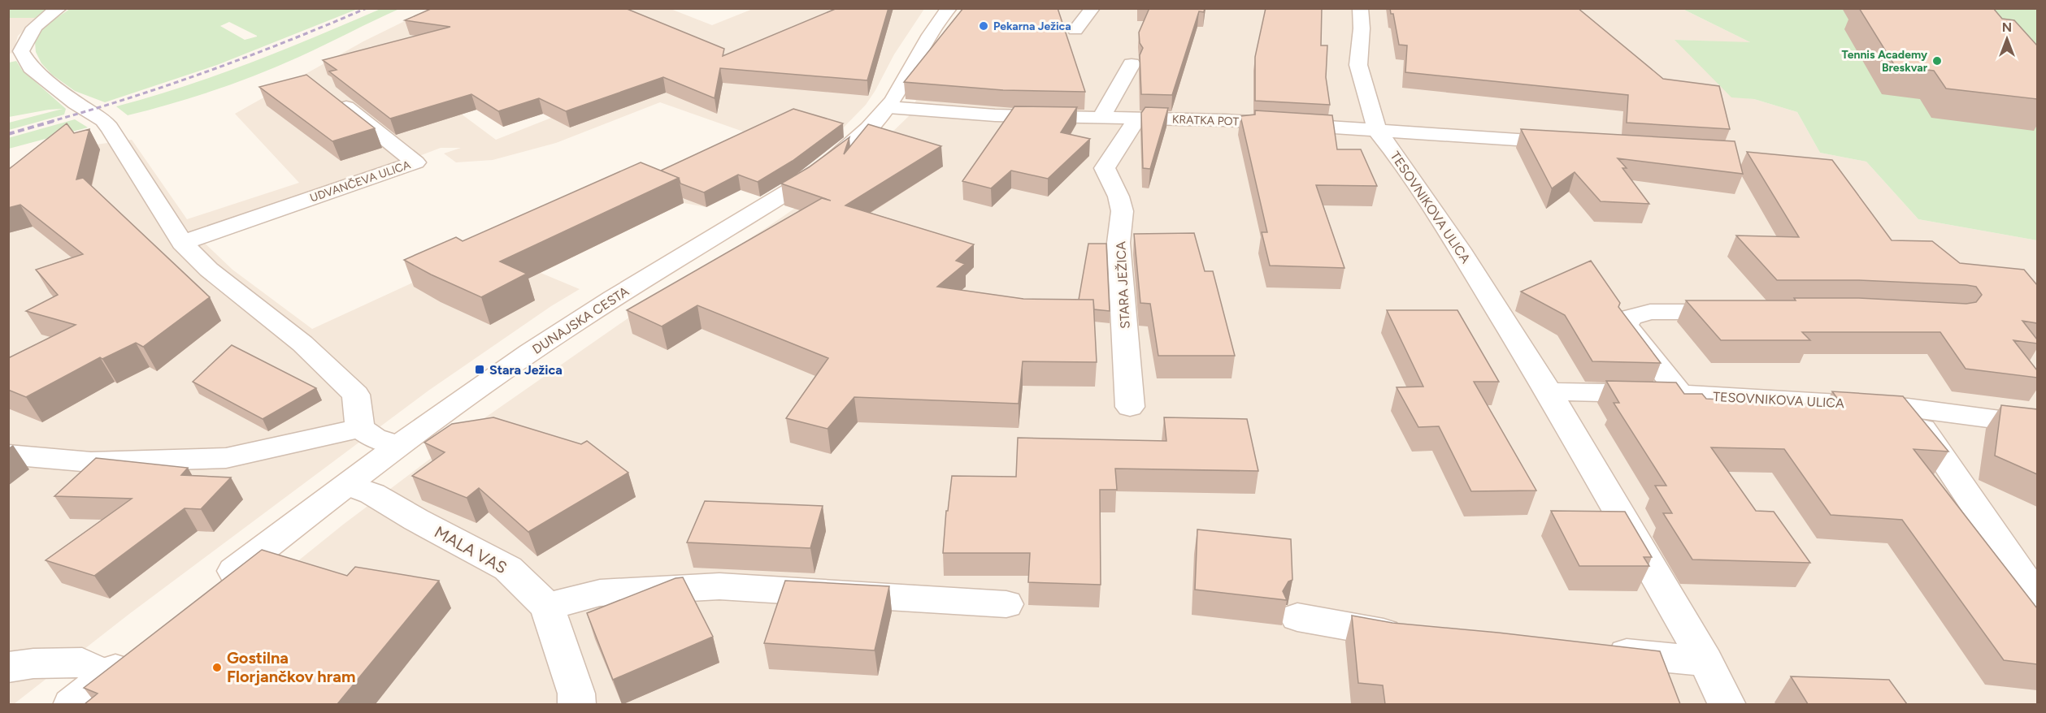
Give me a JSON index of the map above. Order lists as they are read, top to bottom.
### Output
{
  "streets": {
    "street": [
      "KRATKA POT",
      "UDVANČEVA ULICA",
      "TESOVNIKOVA ULICA",
      "STARA JEŽICA",
      "DUNAJSKA CESTA",
      "MALA VAS"
    ]
  },
  "crossings": [
    ["KRATKA POT", "TESOVNIKOVA ULICA"],
    ["KRATKA POT", "STARA JEŽICA"],
    ["KRATKA POT", "DUNAJSKA CESTA"],
    ["DUNAJSKA CESTA", "MALA VAS"]
  ],
  "places": {
    "other": ["Pekarna Ježica", "Tennis Academy Breskvar", "Gostilna Florjančkov hram"],
    "transit": ["Stara Ježica"]
  },
  "north": "top"
}
